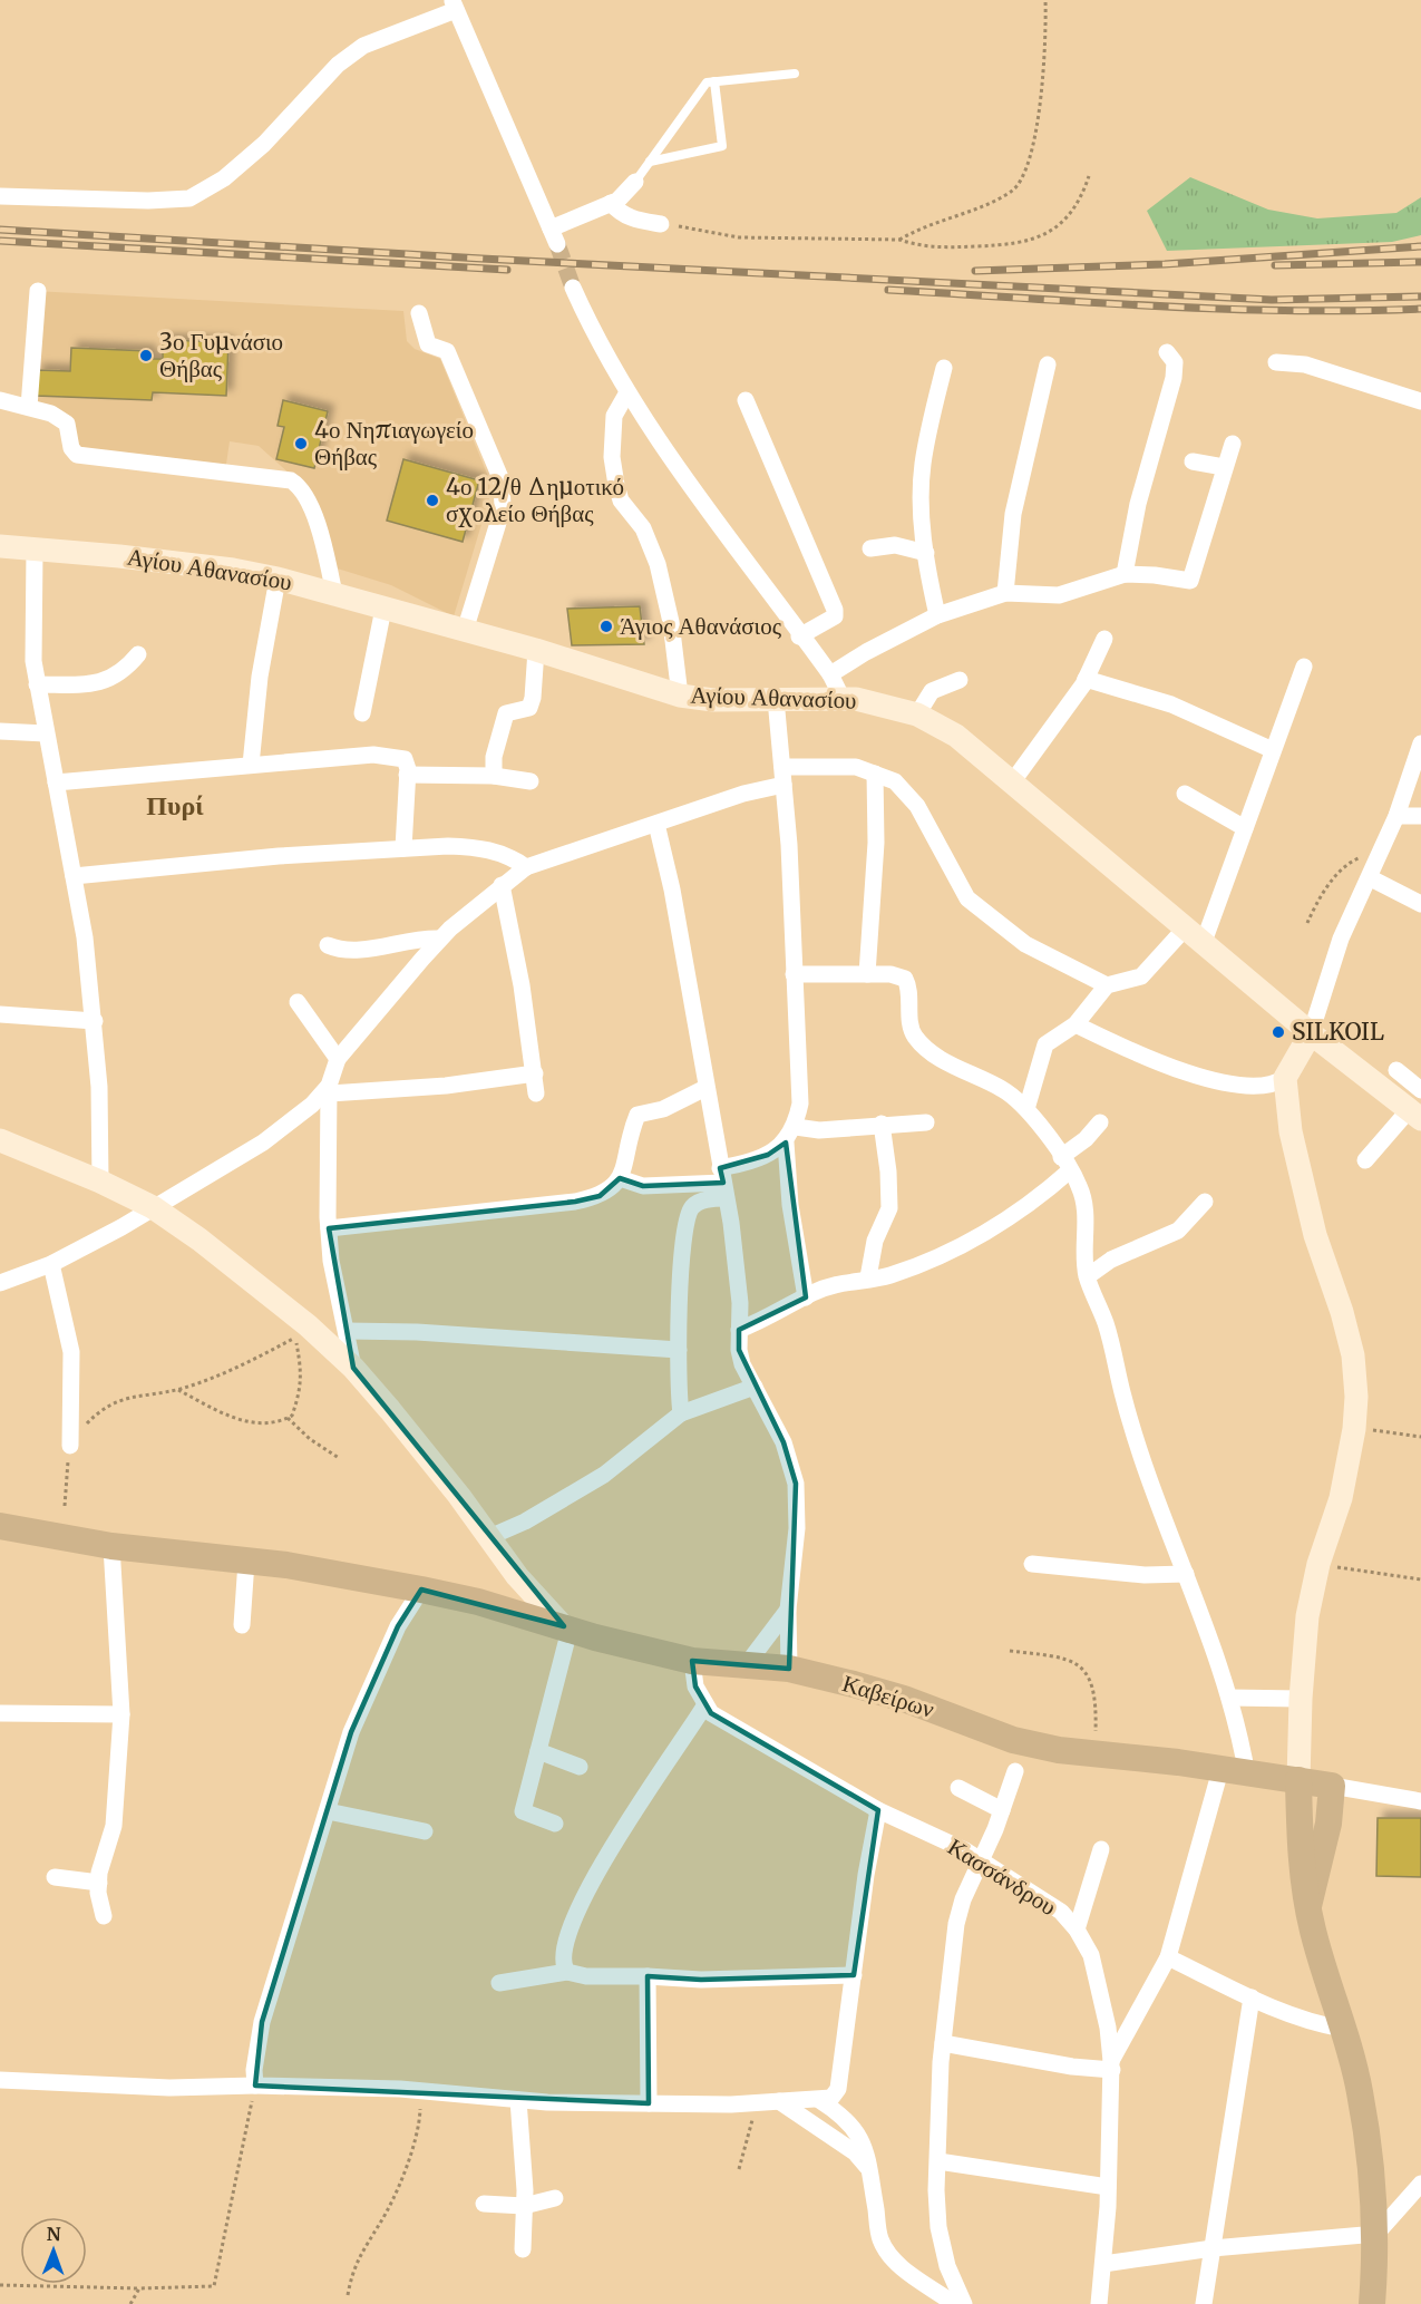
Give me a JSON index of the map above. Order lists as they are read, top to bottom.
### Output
{
  "streets": {
    "main road": ["Αγίου Αθανασίου", "Καβείρων"],
    "street": ["Κασσάνδρου"]
  },
  "districts": ["Πυρί"],
  "places": [
    "3ο Γυμνάσιο Θήβας",
    "4ο Νηπιαγωγείο Θήβας",
    "4ο 12/θ Δημοτικό σχολείο Θήβας",
    "Άγιος Αθανάσιος",
    "SILKOIL"
  ],
  "north": "top"
}
